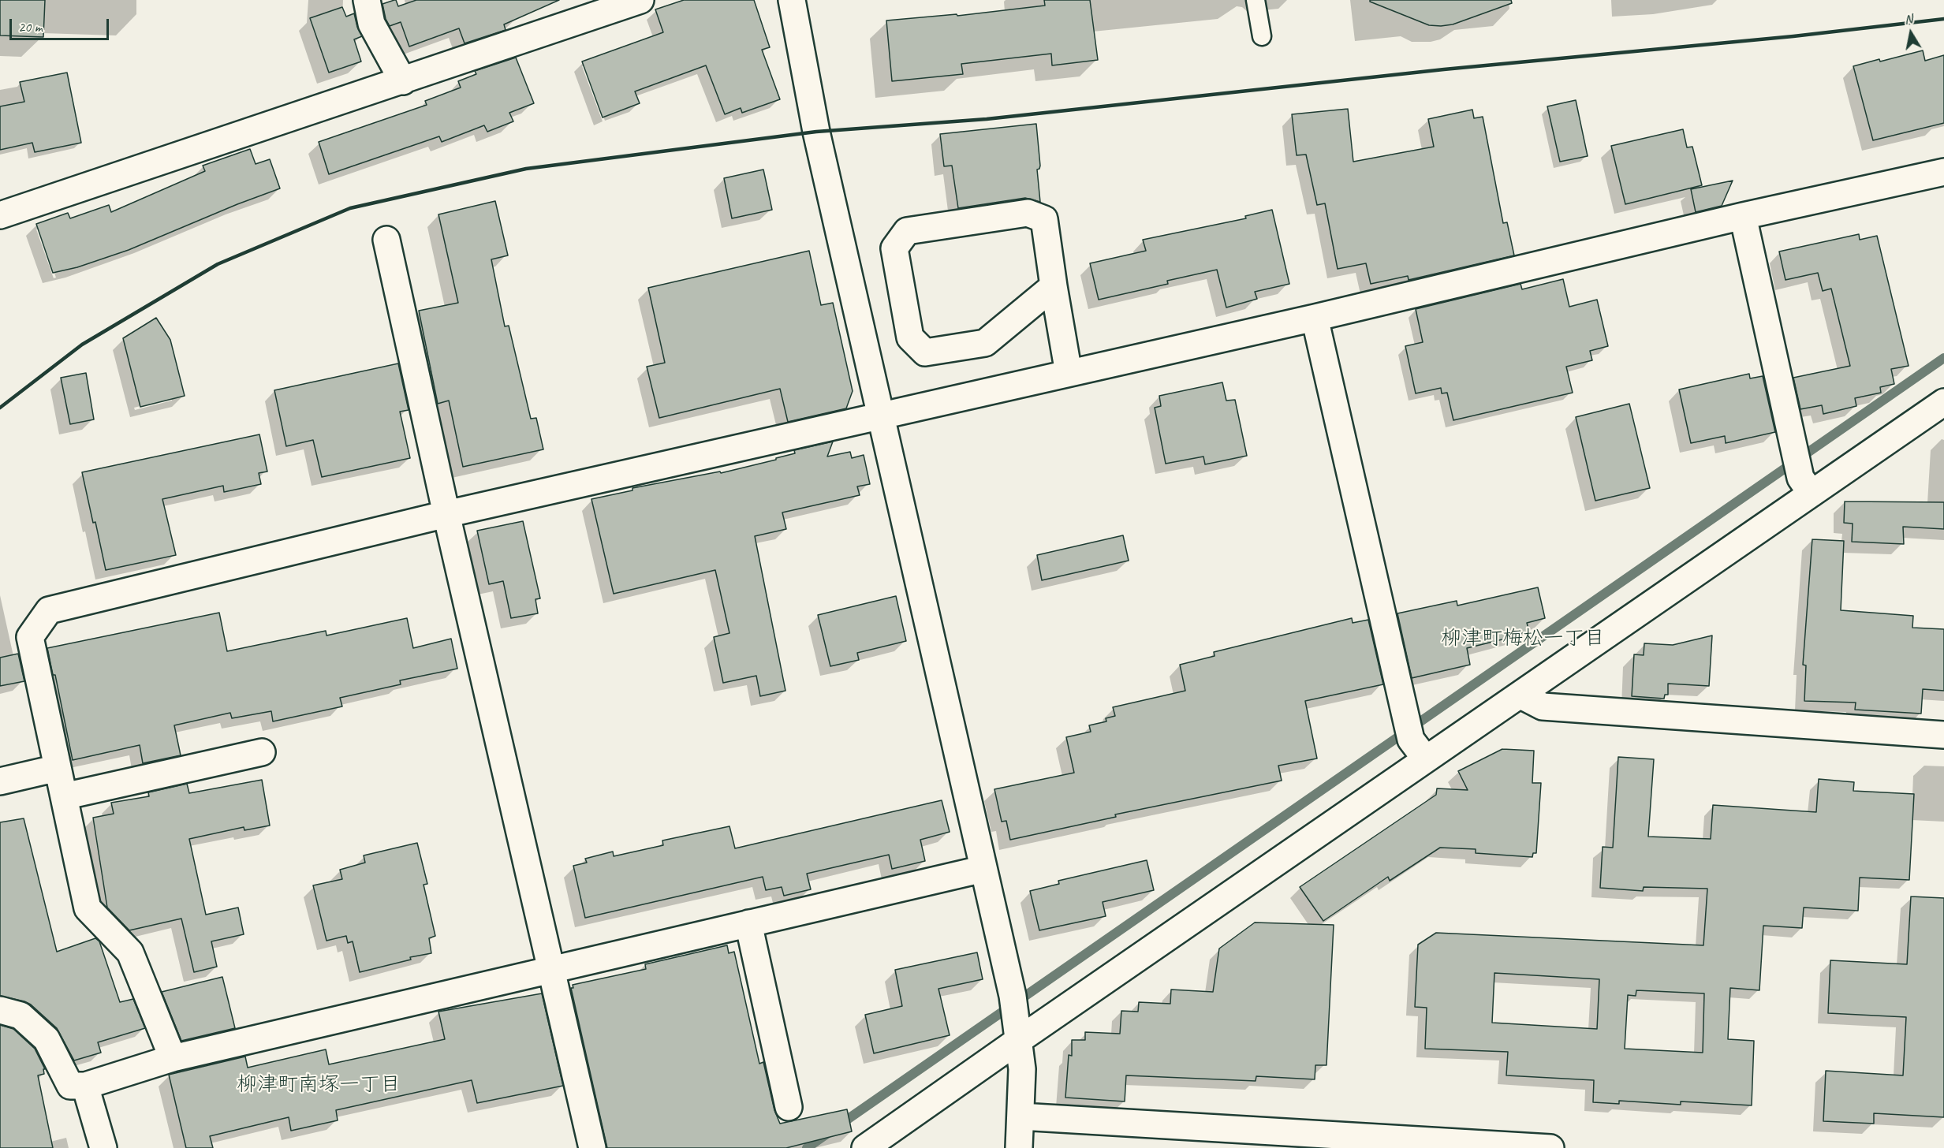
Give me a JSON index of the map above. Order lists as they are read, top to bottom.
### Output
{
  "districts": ["柳津町梅松一丁目", "柳津町南塚一丁目"],
  "scale_bar": "20 m",
  "north": "top"
}
